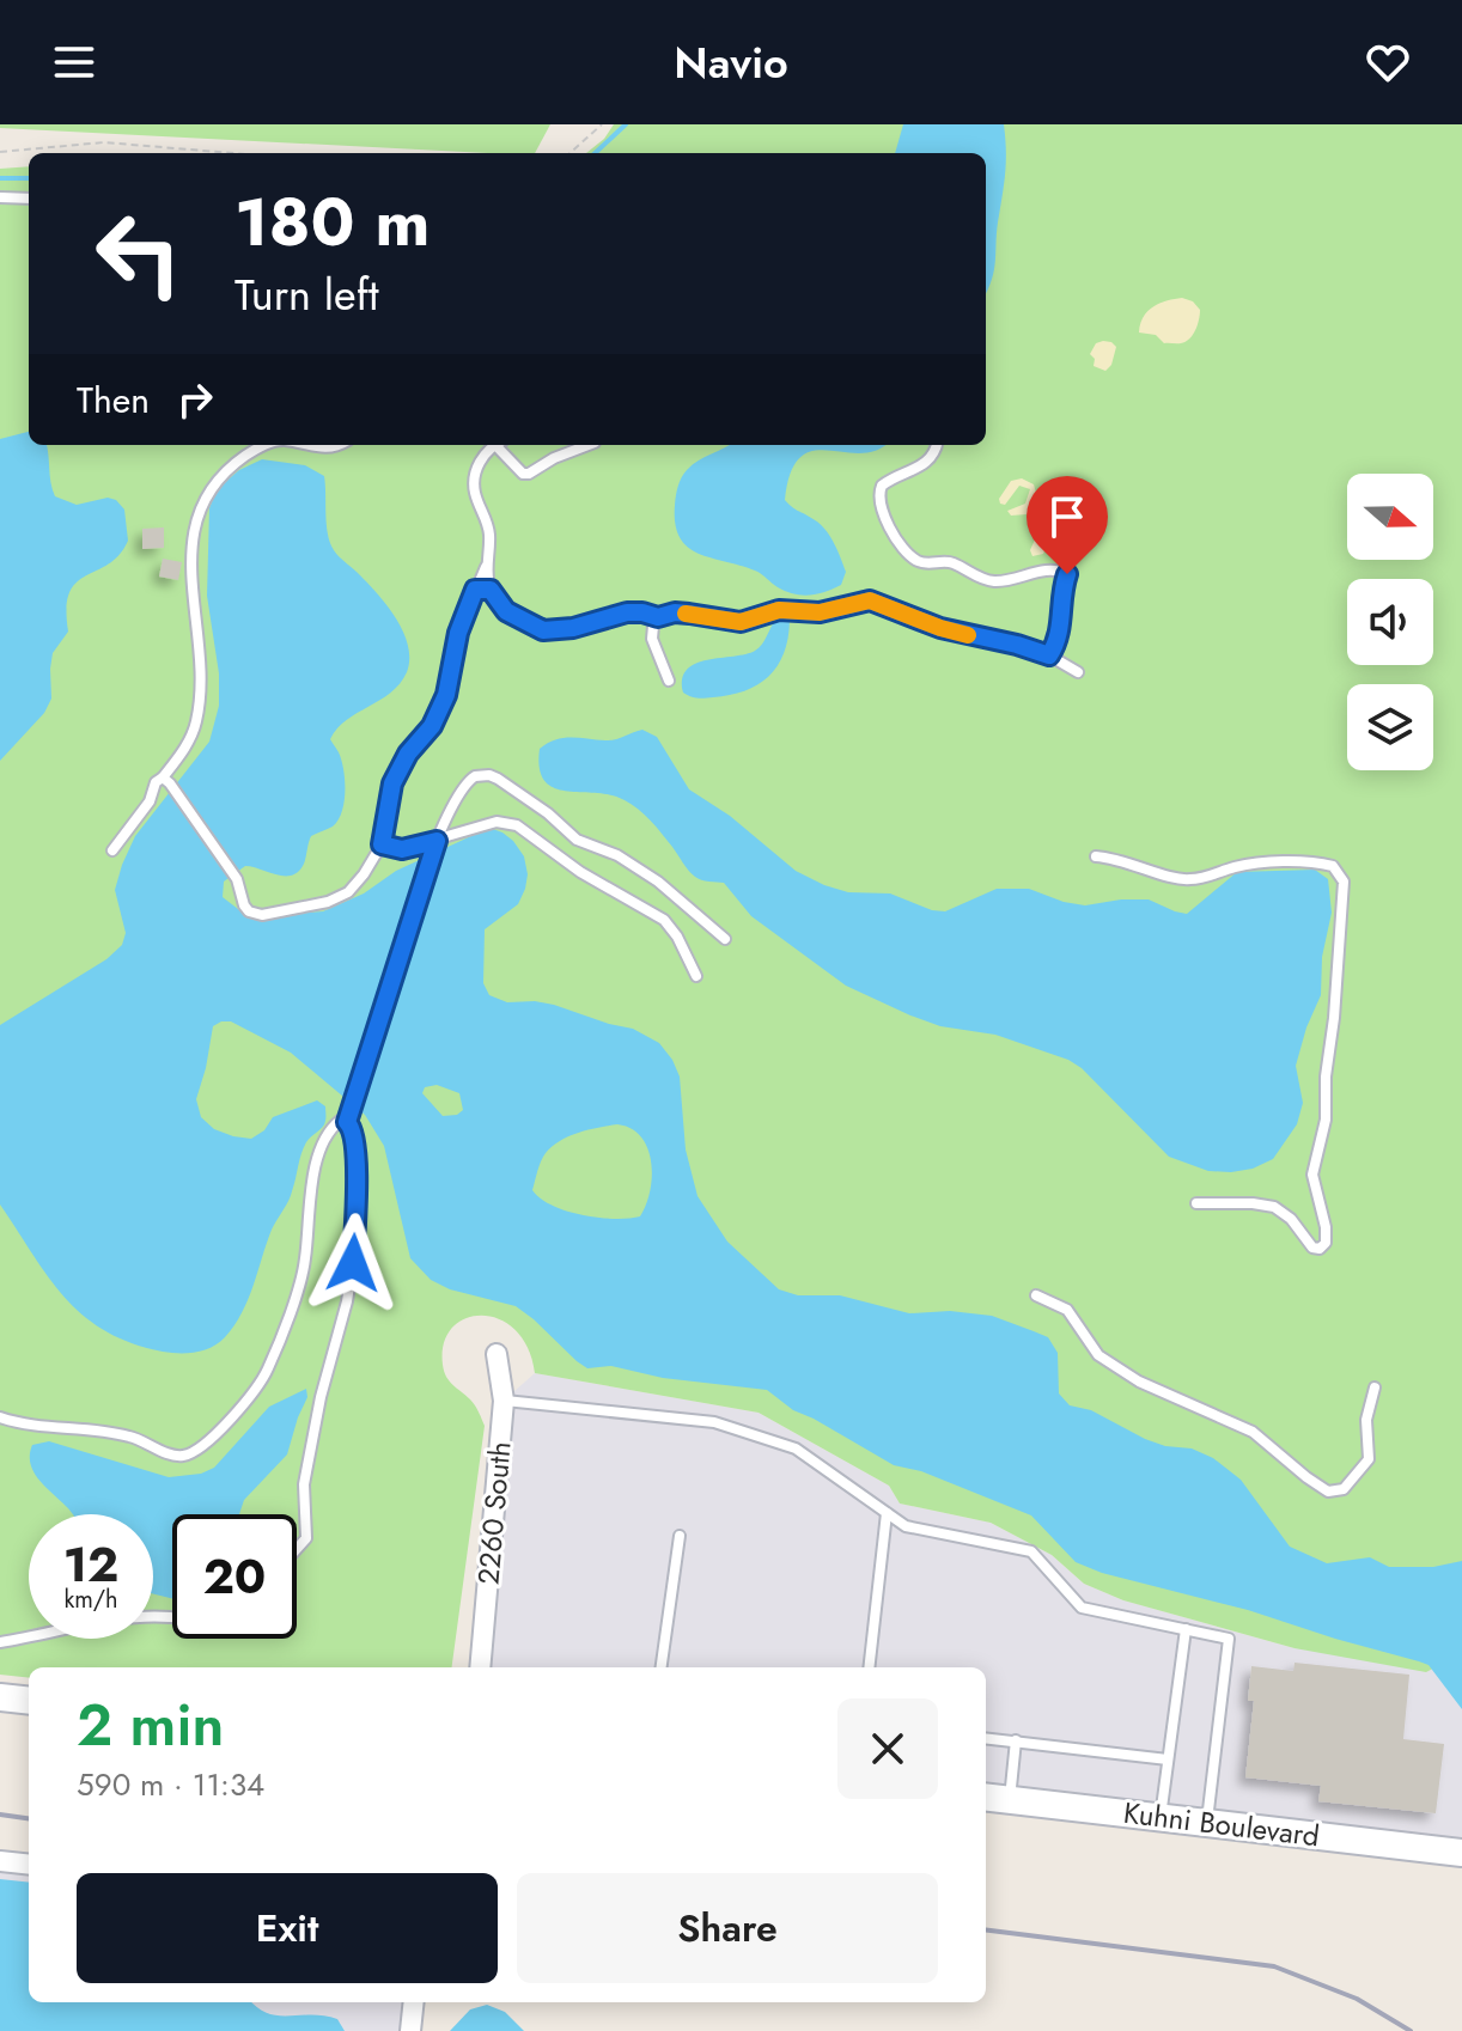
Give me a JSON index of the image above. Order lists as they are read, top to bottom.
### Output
{
  "streets": {
    "street": ["2260 South", "Kuhni Boulevard"]
  },
  "north": "right",
  "page": {
    "header": "Navio",
    "turn": ["180 m", "Turn left"],
    "then": "Then",
    "speed": "12 km/h",
    "limit": "20",
    "heading": ["2 min", "590 m · 11:34"],
    "buttons": ["Exit", "Share"]
  }
}
